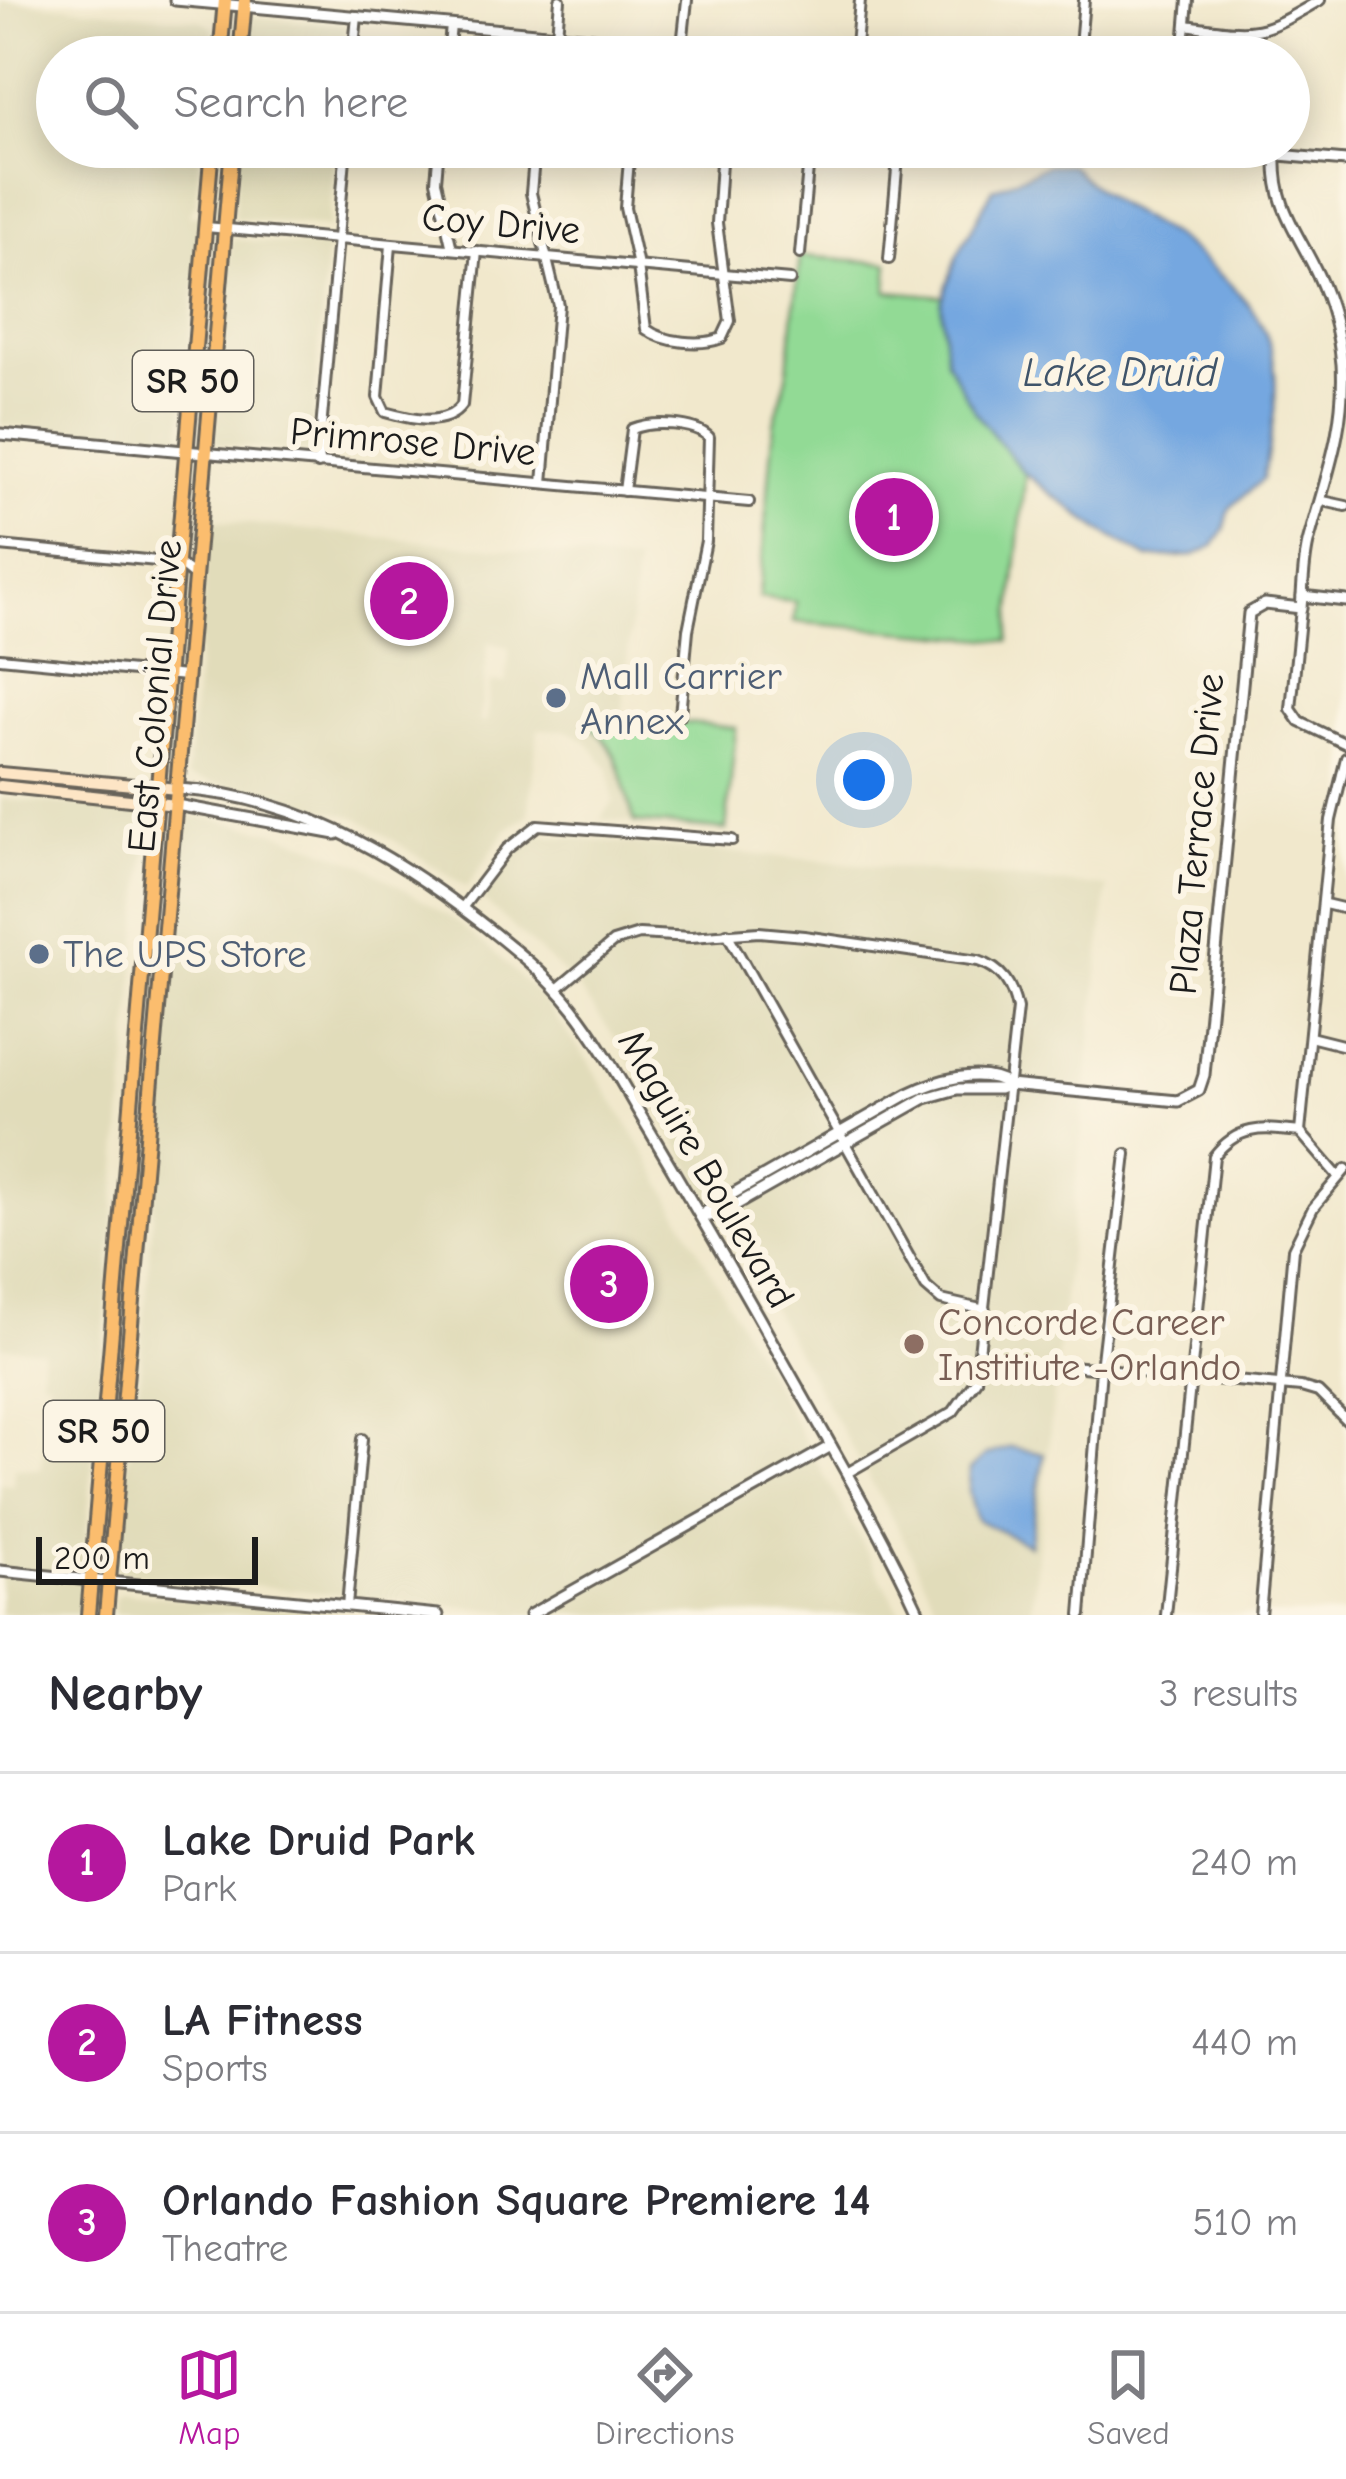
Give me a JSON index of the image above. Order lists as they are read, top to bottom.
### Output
{
  "streets": {
    "highway": ["SR 50", "East Colonial Drive"],
    "main road": ["Maguire Boulevard"],
    "street": ["Coy Drive", "Primrose Drive", "Plaza Terrace Drive"]
  },
  "crossings": [
    ["Coy Drive", "East Colonial Drive"],
    ["Primrose Drive", "East Colonial Drive"],
    ["East Colonial Drive", "Maguire Boulevard"]
  ],
  "water": ["Lake Druid"],
  "places": ["Mall Carrier Annex", "The UPS Store", "Concorde Career Institiute -Orlando"],
  "scale_bar": "200 m",
  "page": {
    "search": "Search here",
    "pins": ["1", "2", "3"],
    "scale": "200 m",
    "heading": ["Nearby", "3 results"],
    "list": [
      {
        "mark": "1",
        "name": "Lake Druid Park",
        "note": "Park",
        "value": "240 m"
      },
      {
        "mark": "2",
        "name": "LA Fitness",
        "note": "Sports",
        "value": "440 m"
      },
      {
        "mark": "3",
        "name": "Orlando Fashion Square Premiere 14",
        "note": "Theatre",
        "value": "510 m"
      }
    ],
    "nav": ["Map", "Directions", "Saved"]
  }
}
